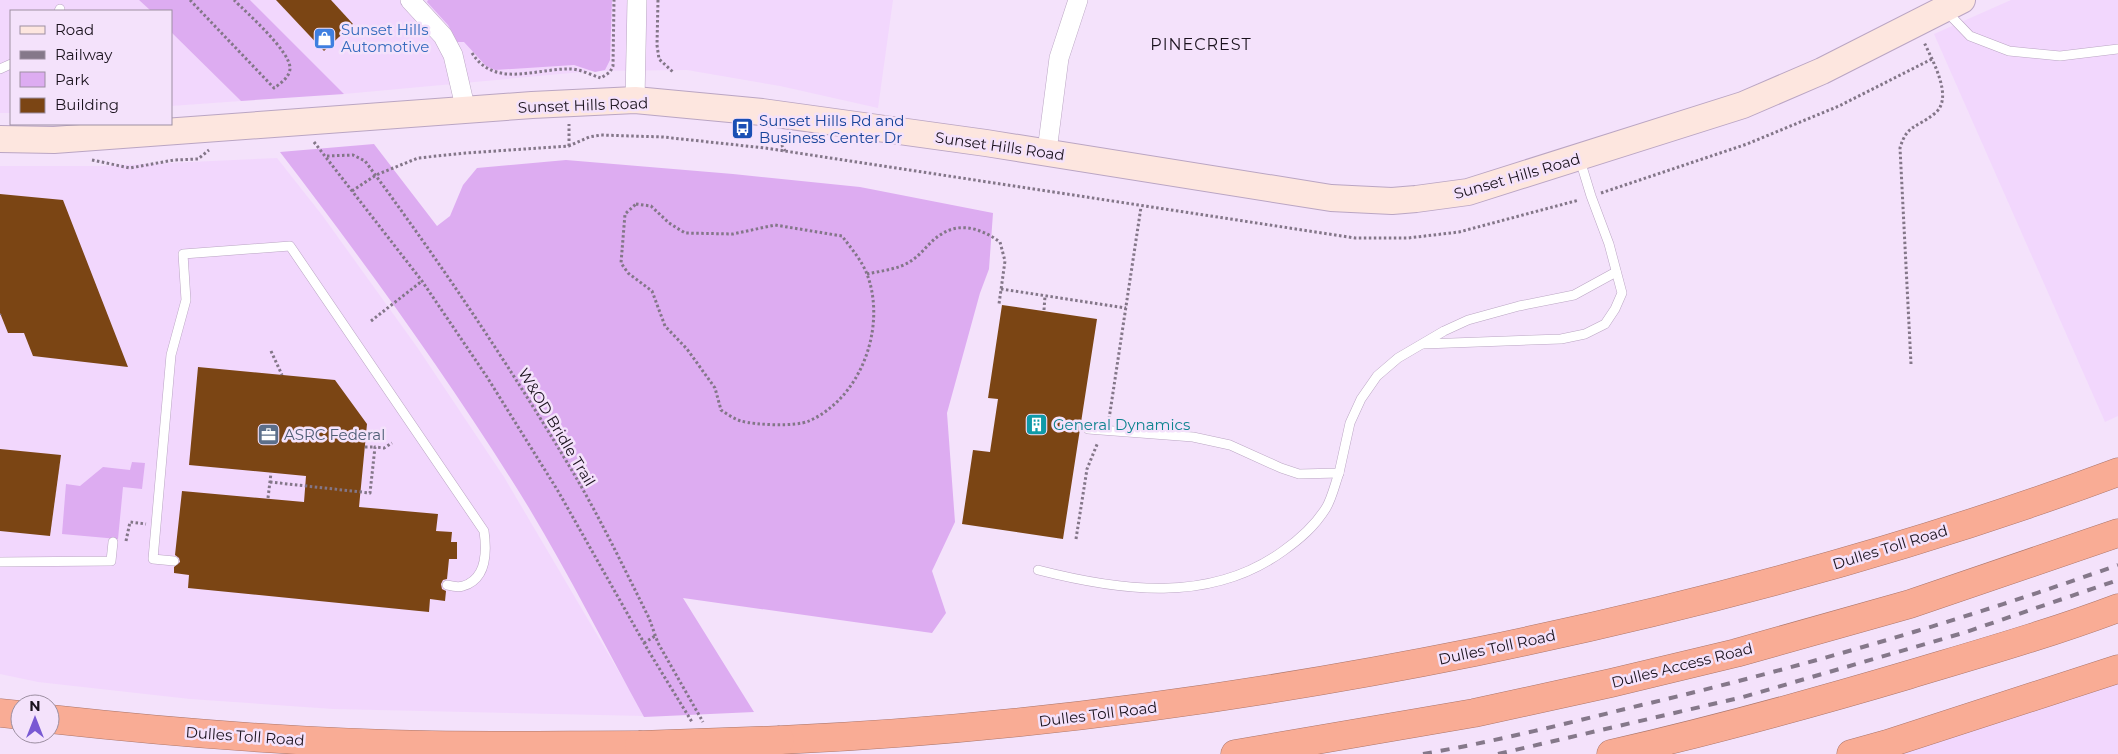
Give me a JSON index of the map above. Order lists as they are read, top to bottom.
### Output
{
  "streets": {
    "highway": ["Dulles Toll Road", "Dulles Access Road"],
    "main road": ["Sunset Hills Road"],
    "path": ["W&OD Bridle Trail"]
  },
  "districts": ["PINECREST"],
  "places": {
    "shop": ["Sunset Hills Automotive"],
    "bus stop": ["Sunset Hills Rd and Business Center Dr"],
    "building": ["General Dynamics"],
    "office": ["ASRC Federal"]
  },
  "legend": [
    "Road",
    "Railway",
    "Park",
    "Building"
  ],
  "north": "top"
}
